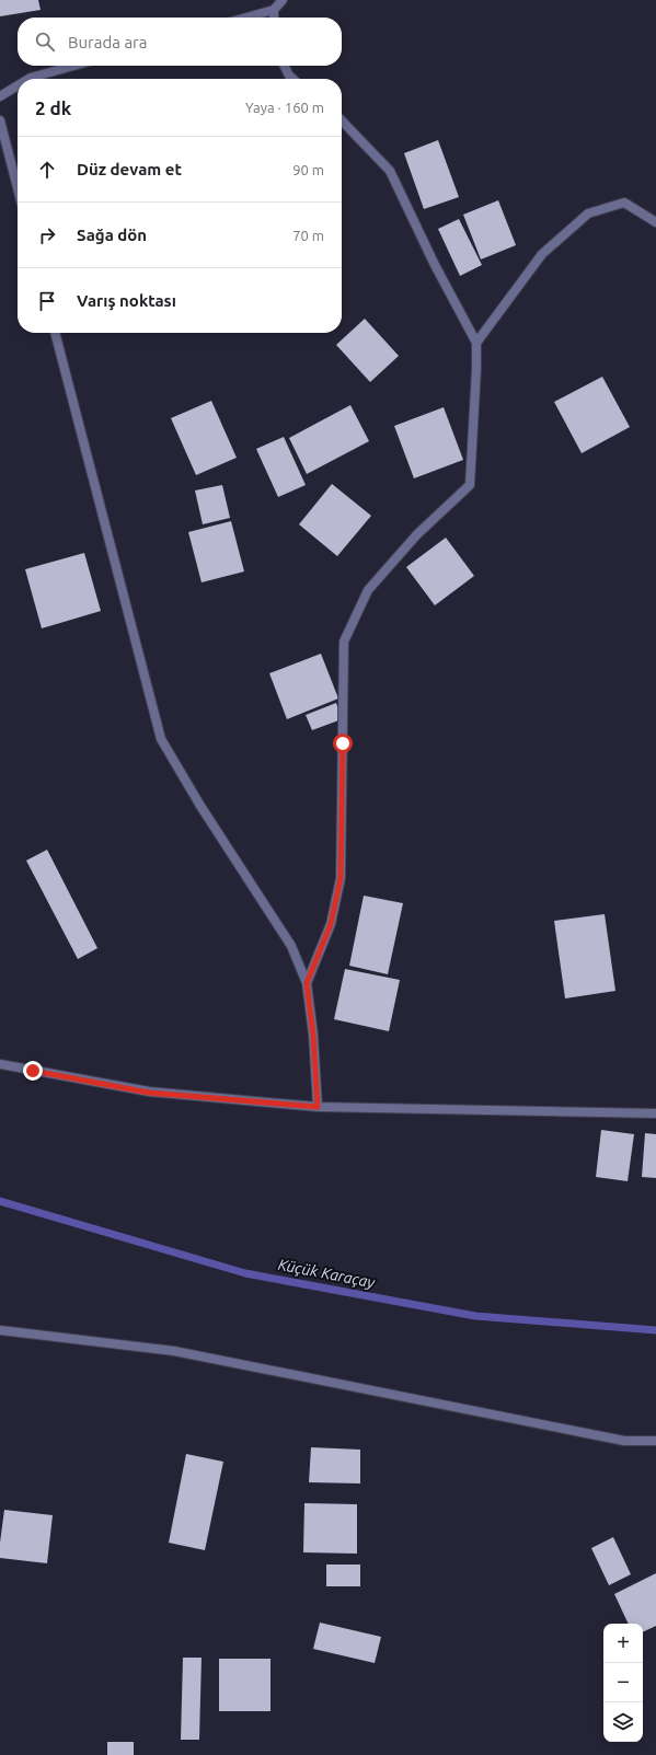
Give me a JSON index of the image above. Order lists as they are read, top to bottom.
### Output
{
  "water": ["Küçük Karaçay"],
  "page": {
    "search": "Burada ara",
    "heading": ["2 dk", "Yaya · 160 m"],
    "list": [
      ["Düz devam et", "90 m"],
      ["Sağa dön", "70 m"],
      "Varış noktası"
    ],
    "map_buttons": ["+", "−"]
  }
}
